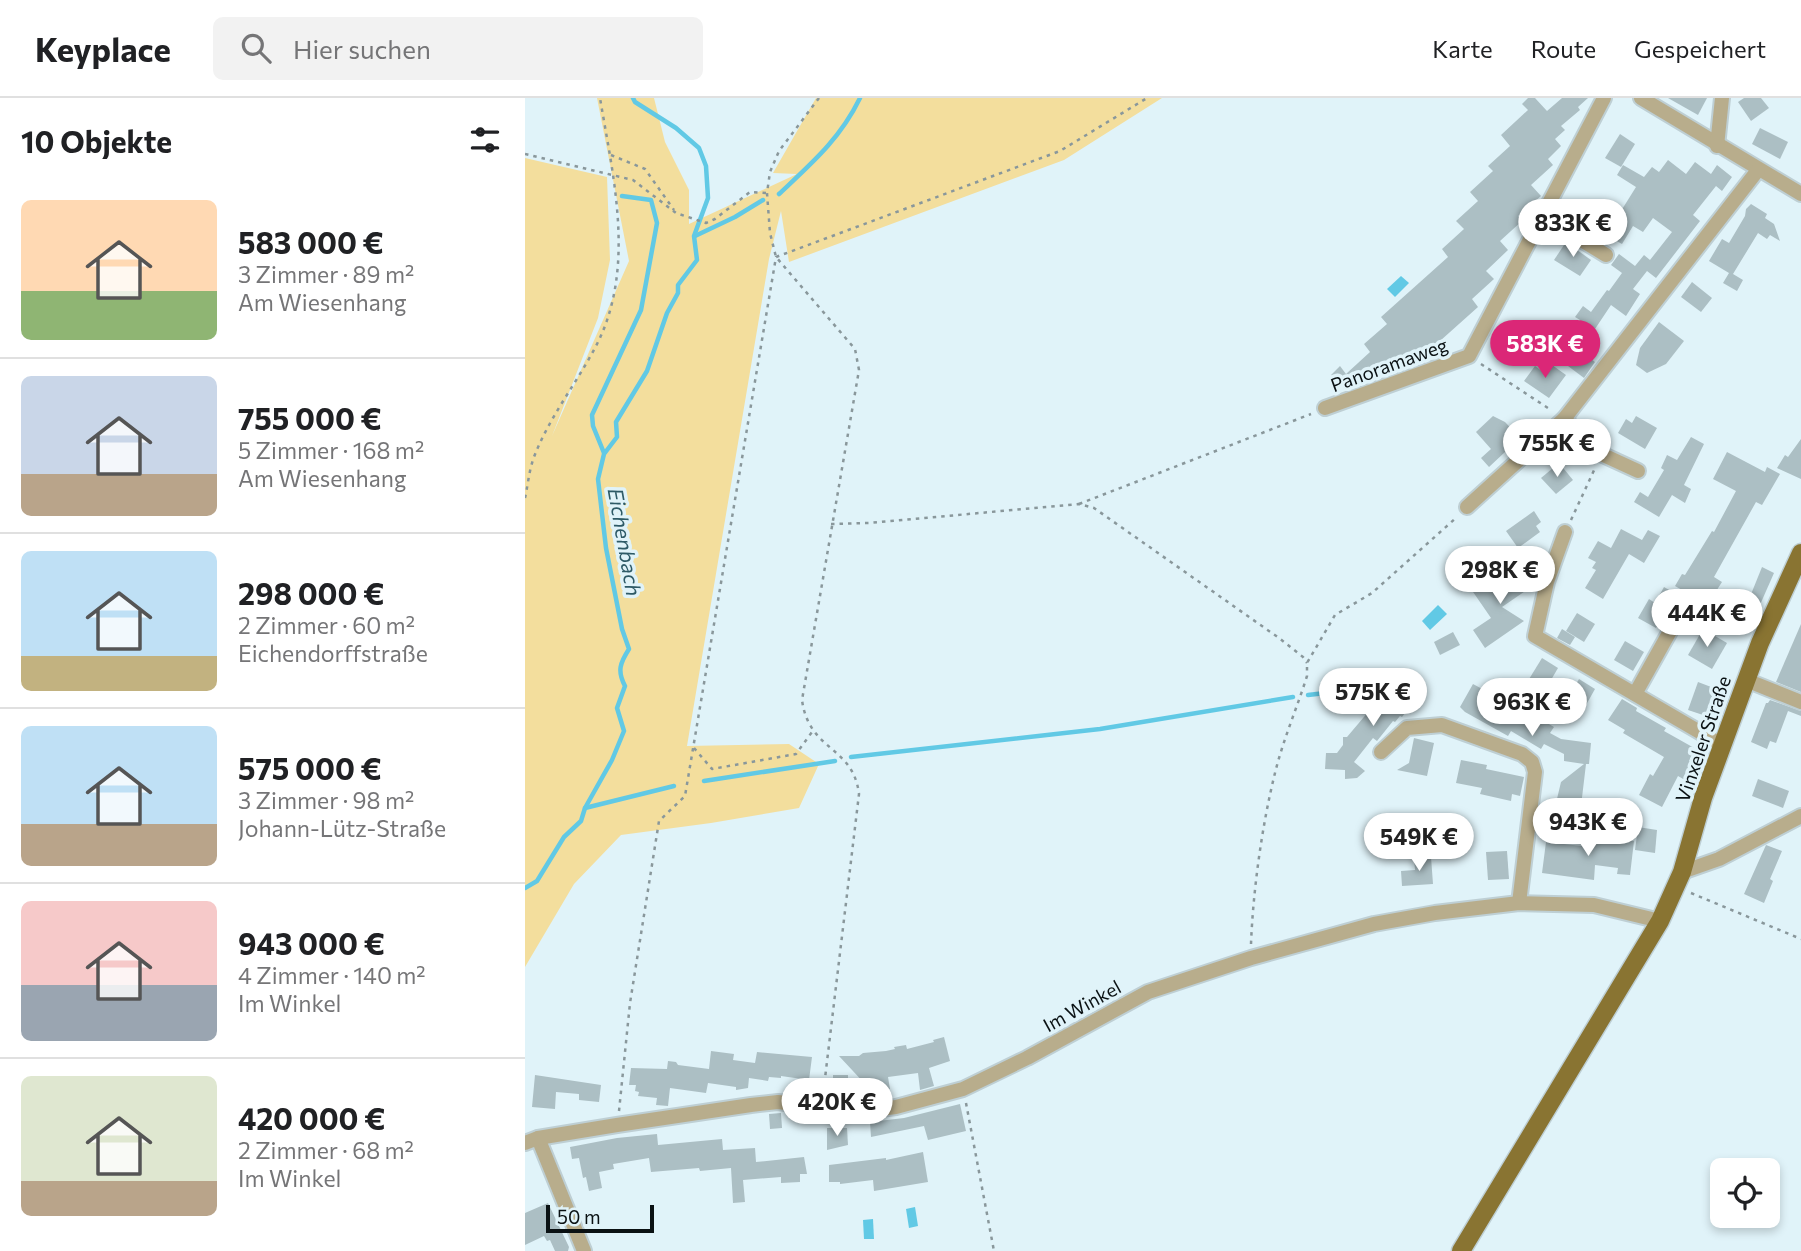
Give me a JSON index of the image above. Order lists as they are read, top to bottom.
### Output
{
  "streets": {
    "main road": ["Vinxeler Straße"],
    "street": ["Panoramaweg", "Im Winkel"]
  },
  "crossings": [
    ["Vinxeler Straße", "Im Winkel"]
  ],
  "water": ["Eichenbach"],
  "scale_bar": "50 m",
  "page": {
    "header": "Keyplace",
    "search": "Hier suchen",
    "nav": ["Karte", "Route", "Gespeichert"],
    "heading": "10 Objekte",
    "list": [
      {
        "name": "583 000 €",
        "note": "3 Zimmer · 89 m² · Am Wiesenhang"
      },
      {
        "name": "755 000 €",
        "note": "5 Zimmer · 168 m² · Am Wiesenhang"
      },
      {
        "name": "298 000 €",
        "note": "2 Zimmer · 60 m² · Eichendorffstraße"
      },
      {
        "name": "575 000 €",
        "note": "3 Zimmer · 98 m² · Johann-Lütz-Straße"
      },
      {
        "name": "943 000 €",
        "note": "4 Zimmer · 140 m² · Im Winkel"
      },
      {
        "name": "420 000 €",
        "note": "2 Zimmer · 68 m² · Im Winkel"
      }
    ],
    "price": [
      "833K €",
      "583K €",
      "755K €",
      "298K €",
      "444K €",
      "575K €",
      "963K €",
      "943K €",
      "549K €",
      "420K €"
    ],
    "scale": "50 m"
  }
}
